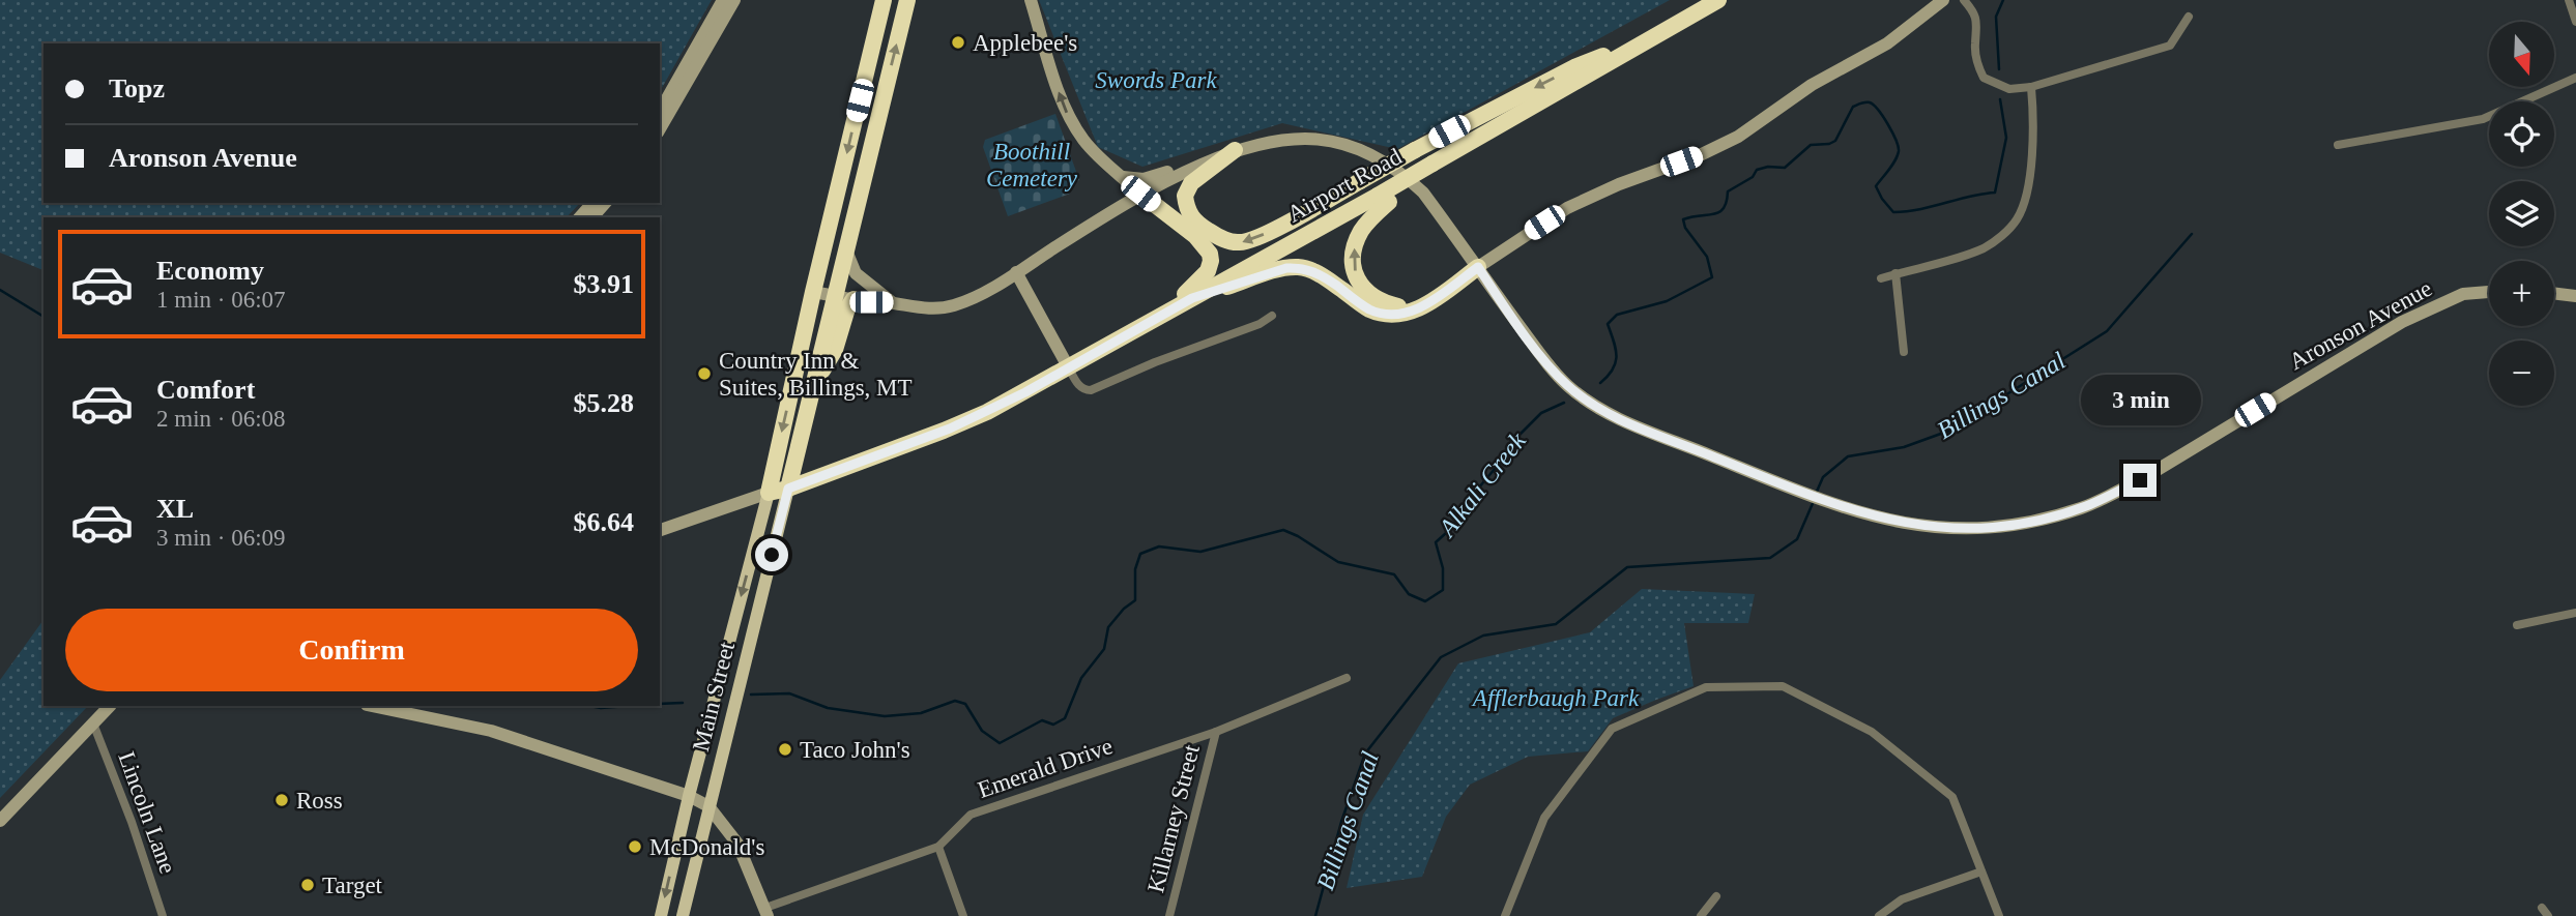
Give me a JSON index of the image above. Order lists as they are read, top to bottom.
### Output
{
  "streets": {
    "highway": ["Airport Road"],
    "main road": ["Aronson Avenue", "Main Street"],
    "street": ["Emerald Drive", "Lincoln Lane", "Killarney Street"]
  },
  "crossings": [
    ["Airport Road", "Main Street"],
    ["Emerald Drive", "Killarney Street"]
  ],
  "water": ["Billings Canal", "Alkali Creek"],
  "parks": ["Swords Park", "Boothill Cemetery", "Afflerbaugh Park"],
  "places": [
    "Applebee's",
    "Country Inn & Suites, Billings, MT",
    "Taco John's",
    "Ross",
    "McDonald's",
    "Target"
  ],
  "north": "bottom",
  "page": {
    "map_buttons": ["+", "−"],
    "banner": ["Topz", "Aronson Avenue"],
    "list": [
      {
        "name": "Economy",
        "note": "1 min · 06:07",
        "value": "$3.91"
      },
      {
        "name": "Comfort",
        "note": "2 min · 06:08",
        "value": "$5.28"
      },
      {
        "name": "XL",
        "note": "3 min · 06:09",
        "value": "$6.64"
      }
    ],
    "bubble": "3 min",
    "buttons": "Confirm"
  }
}
